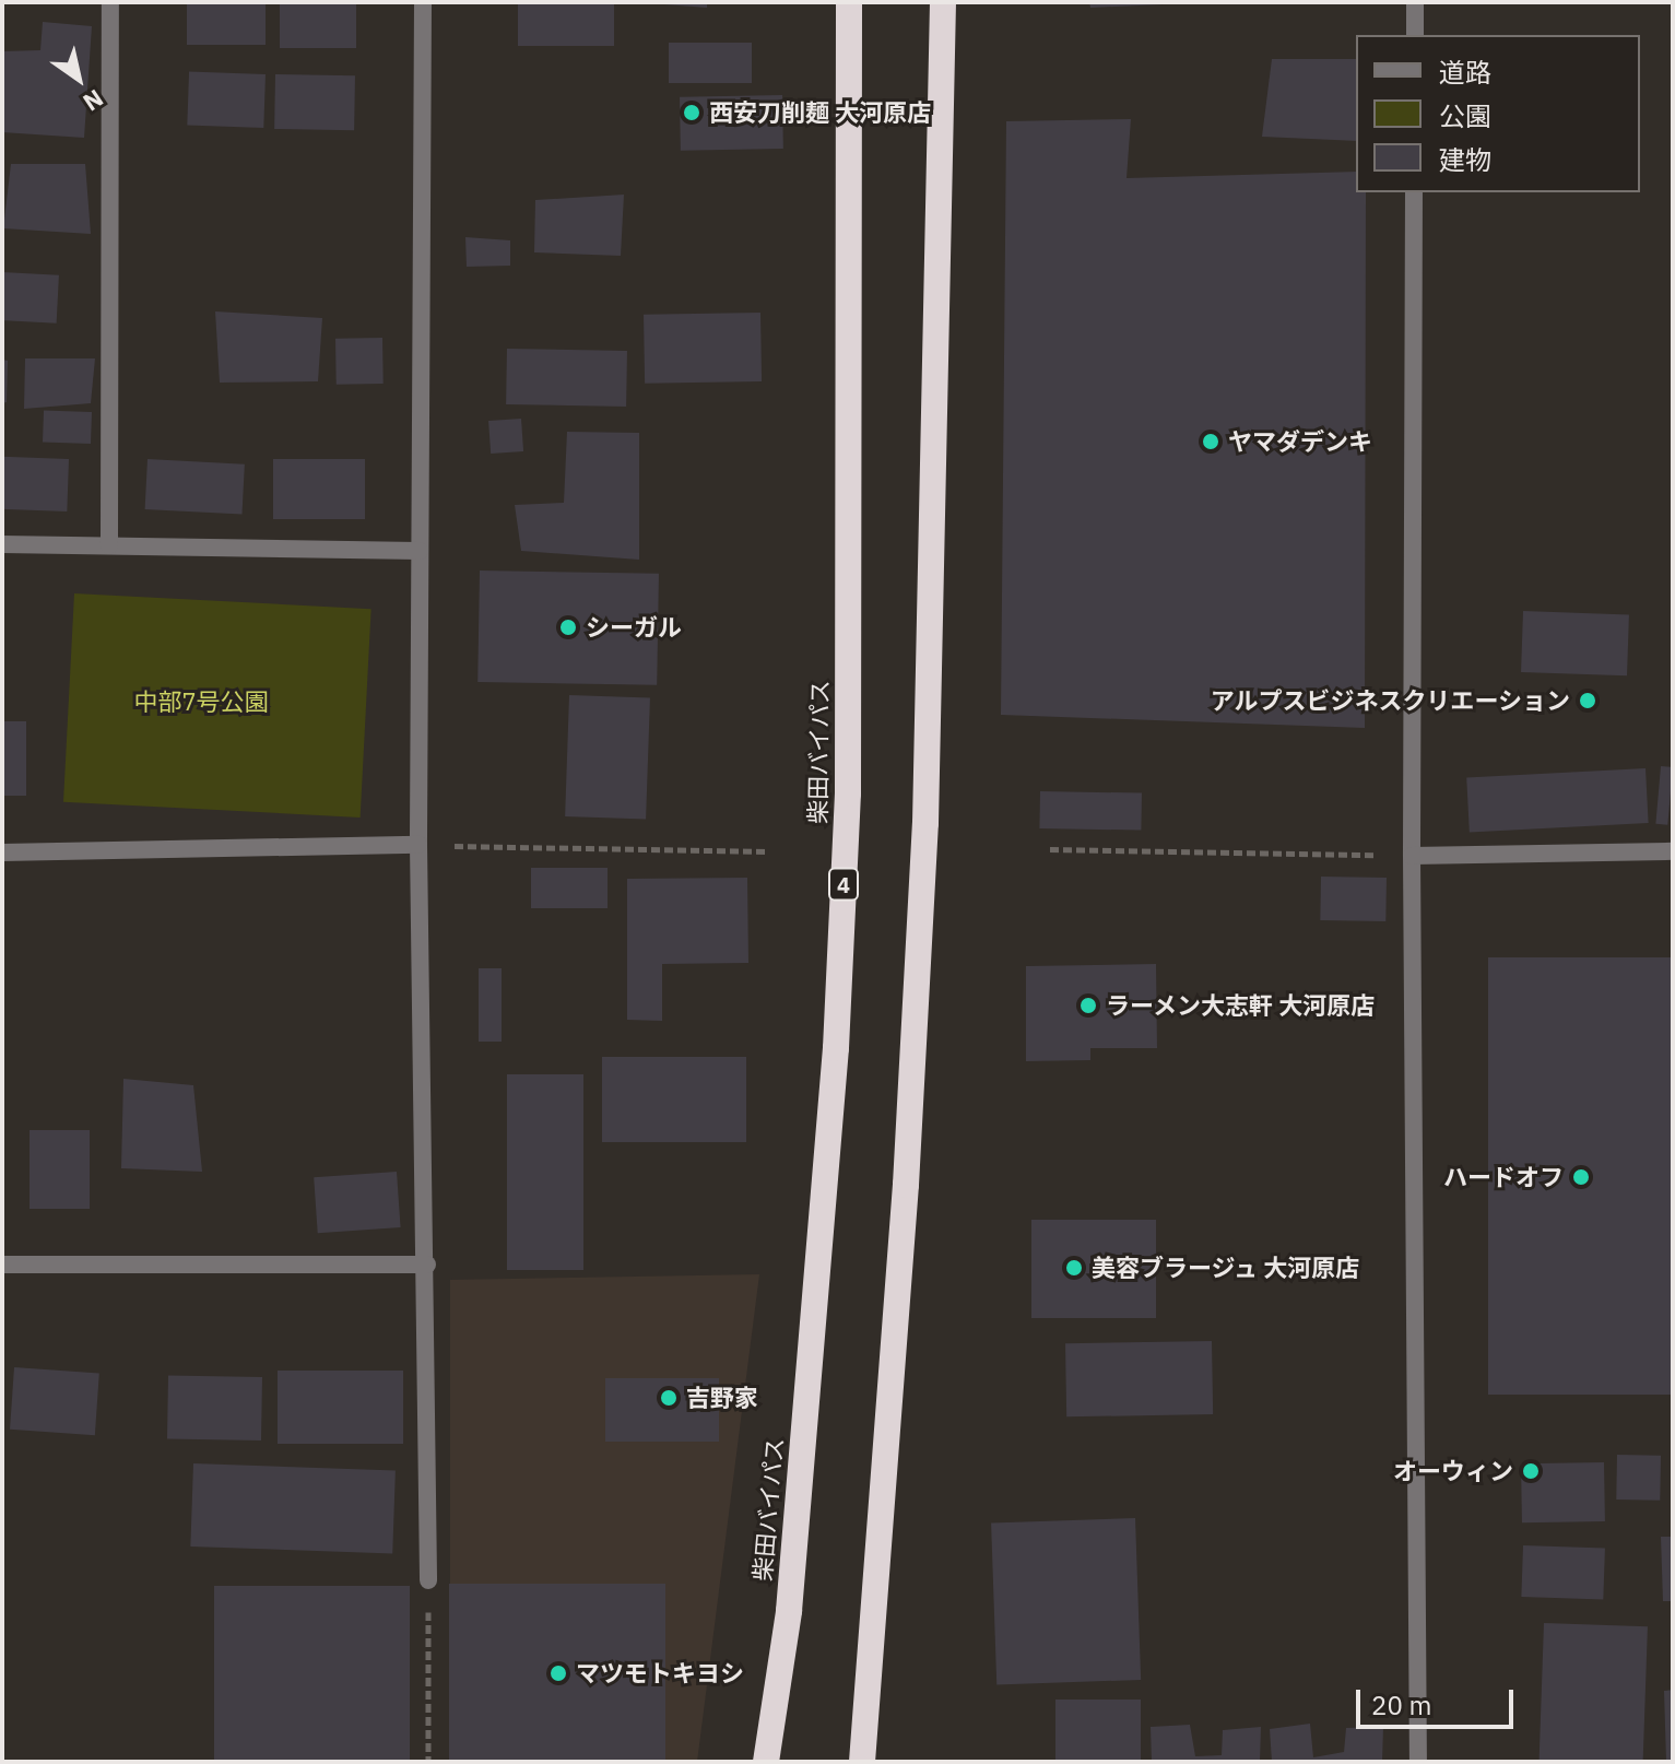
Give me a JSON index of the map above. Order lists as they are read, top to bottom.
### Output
{
  "streets": {
    "highway": ["柴田バイパス", "4"]
  },
  "parks": ["中部7号公園"],
  "places": [
    "西安刀削麺 大河原店",
    "ヤマダデンキ",
    "シーガル",
    "アルプスビジネスクリエーション",
    "ラーメン大志軒 大河原店",
    "ハードオフ",
    "美容ブラージュ 大河原店",
    "吉野家",
    "オーウィン",
    "マツモトキヨシ"
  ],
  "legend": ["道路", "公園", "建物"],
  "scale_bar": "20 m",
  "north": "bottom right"
}
